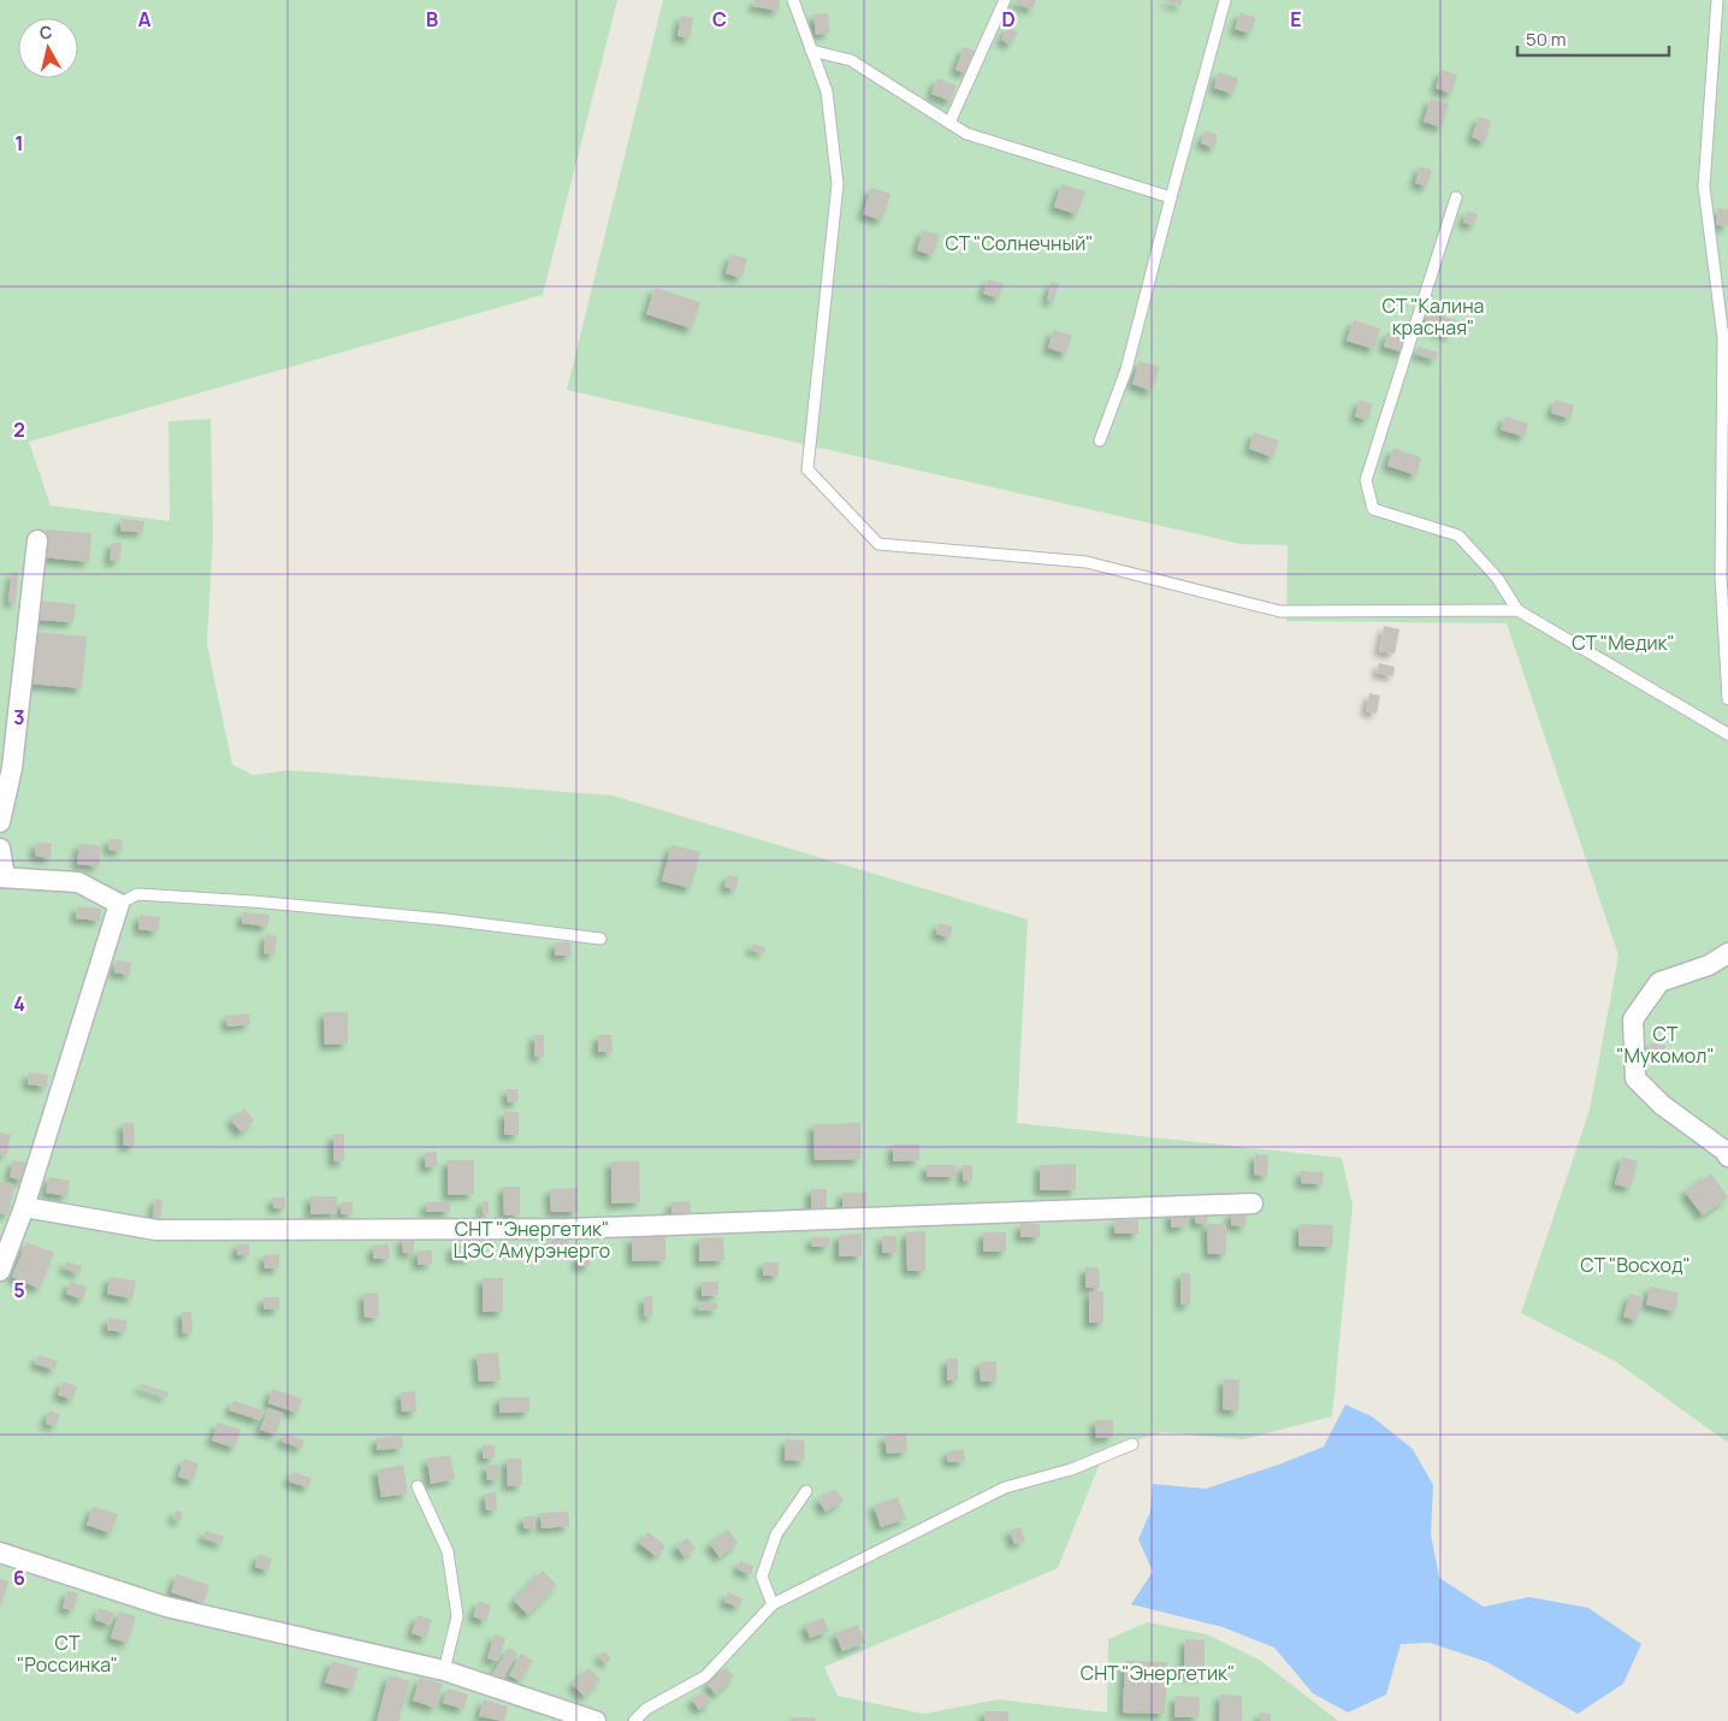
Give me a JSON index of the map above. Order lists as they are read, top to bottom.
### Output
{
  "parks": [
    "СТ \"Солнечный\"",
    "СТ \"Калина красная\"",
    "СТ \"Медик\"",
    "СТ \"Мукомол\"",
    "СНТ \"Энергетик\" ЦЭС Амурэнерго",
    "СТ \"Восход\"",
    "СТ \"Россинка\"",
    "СНТ \"Энергетик\""
  ],
  "scale_bar": "50 m",
  "north": "top",
  "grid": {
    "columns": [
      "A",
      "B",
      "C",
      "D",
      "E"
    ],
    "rows": [
      "1",
      "2",
      "3",
      "4",
      "5",
      "6"
    ]
  }
}
